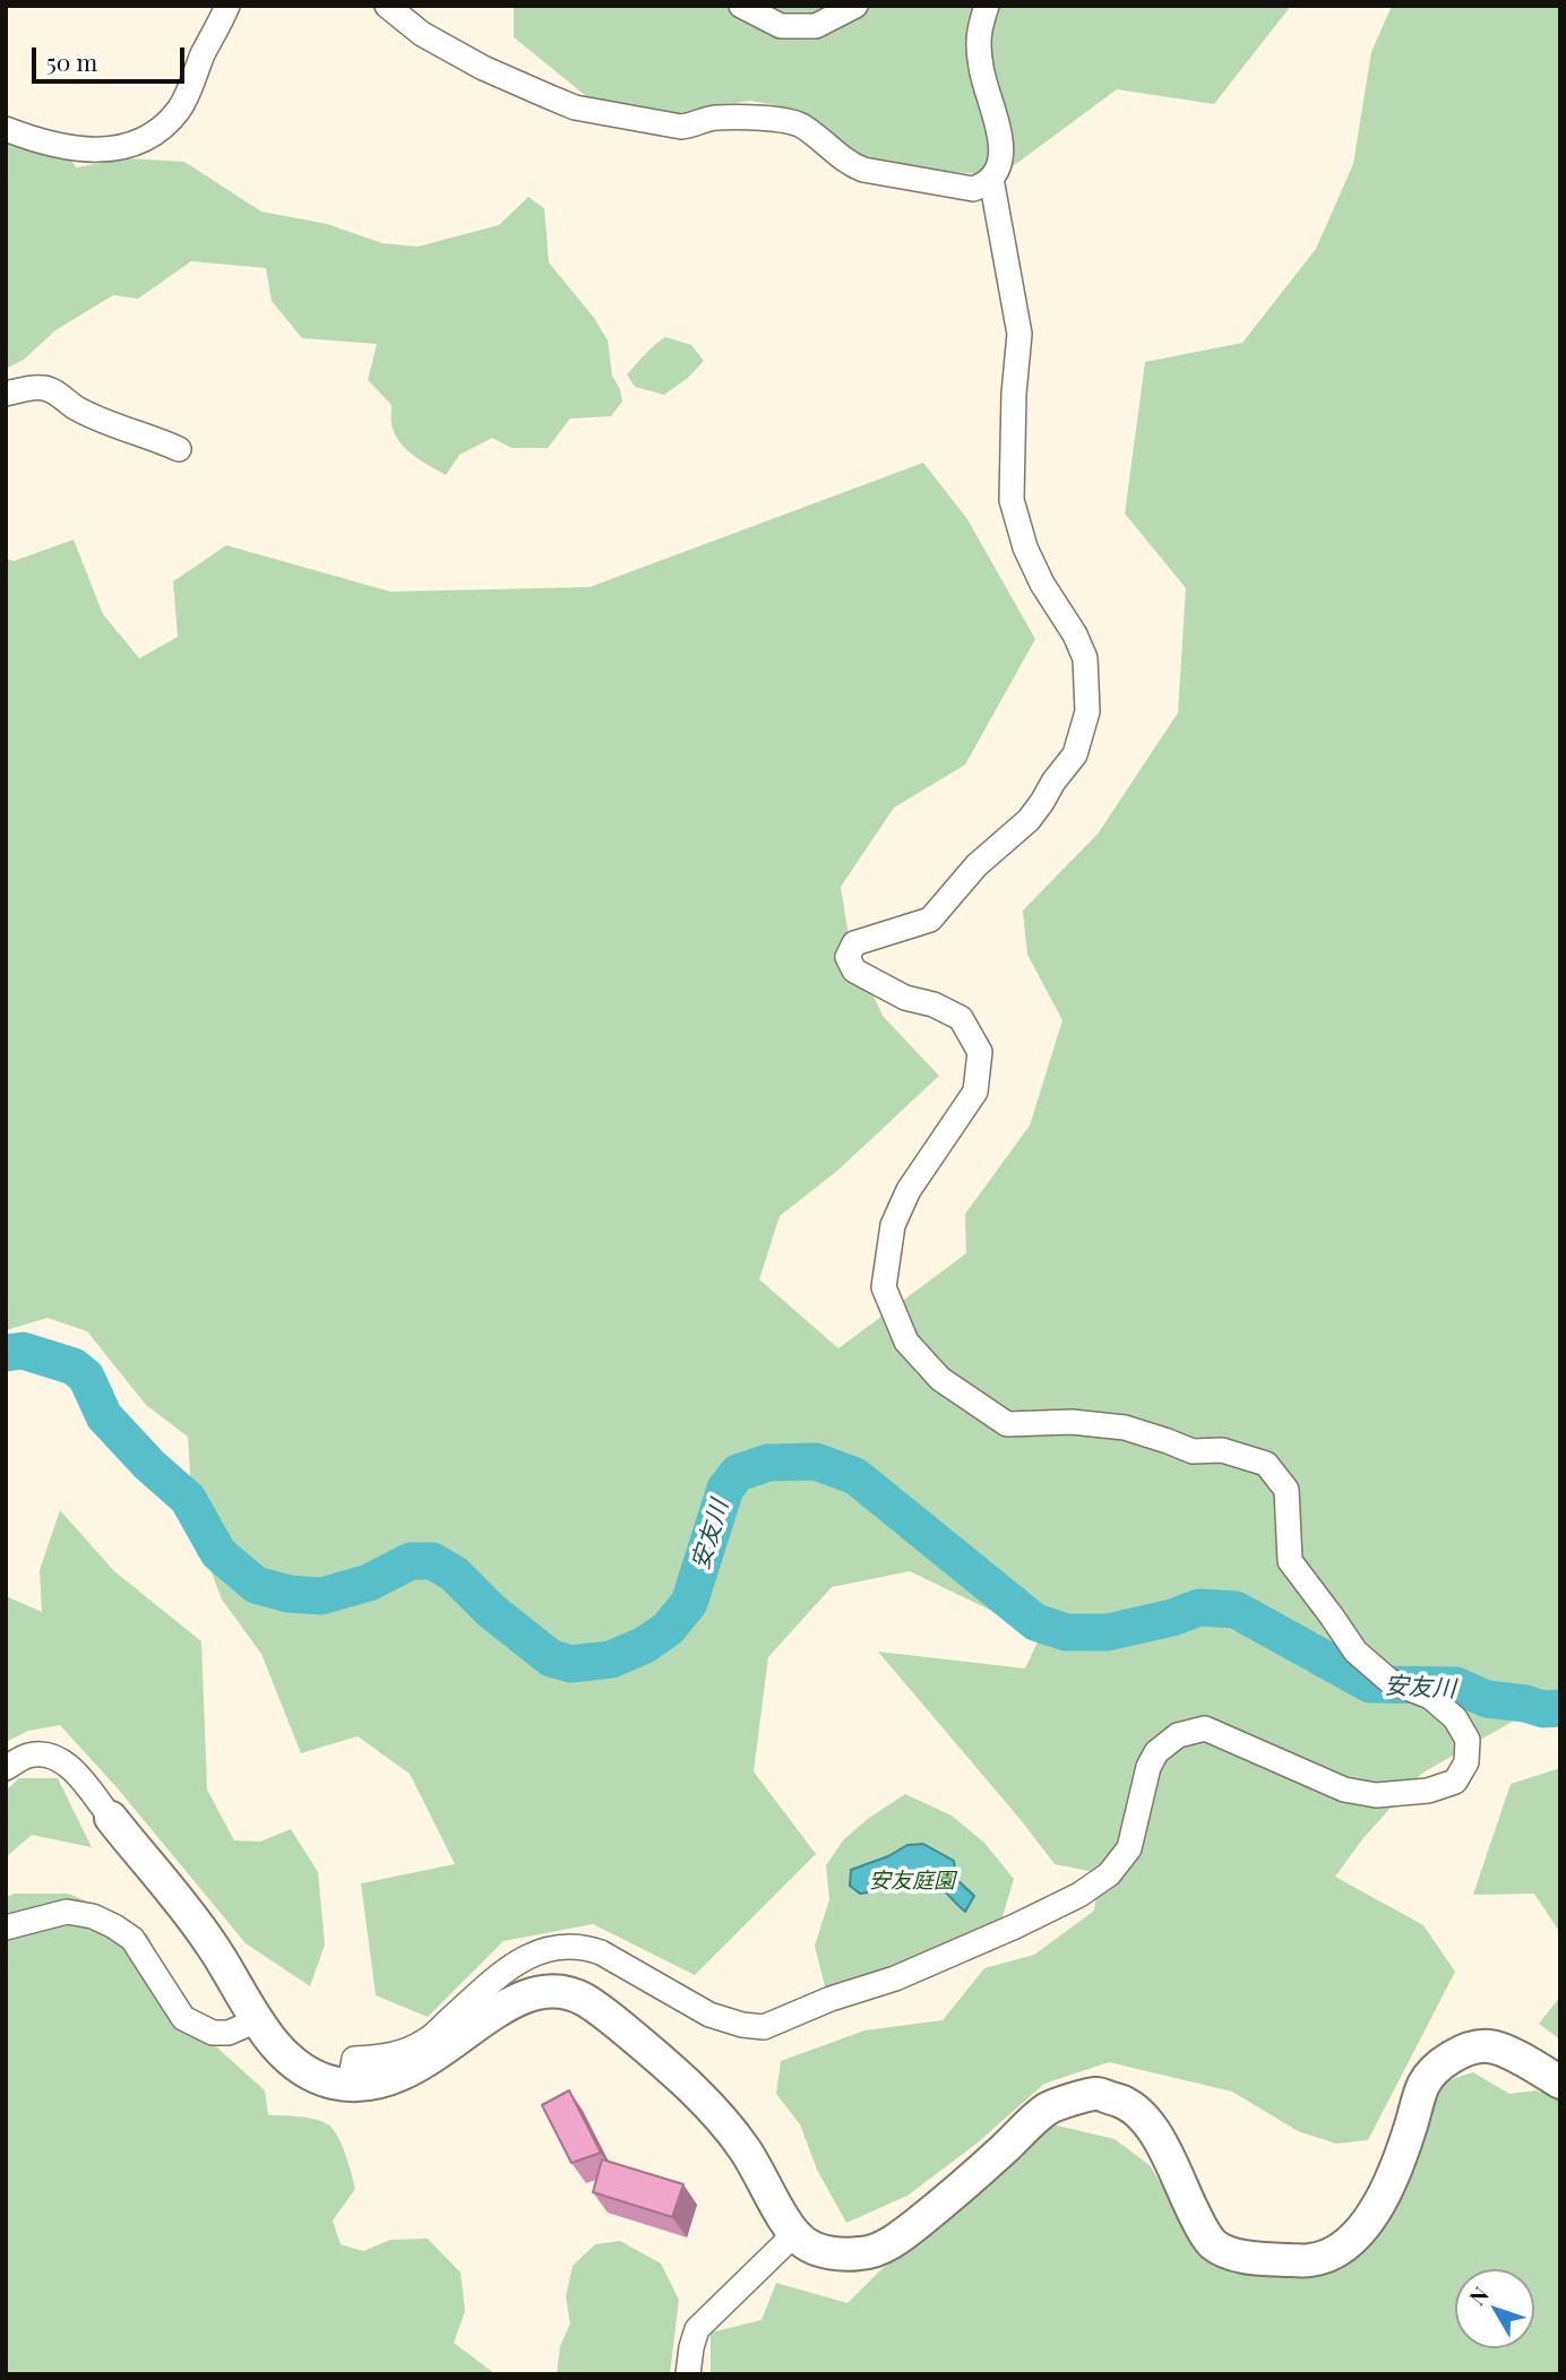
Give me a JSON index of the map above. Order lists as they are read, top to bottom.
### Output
{
  "water": ["安友川"],
  "parks": ["安友庭園"],
  "scale_bar": "50 m",
  "north": "top left"
}
